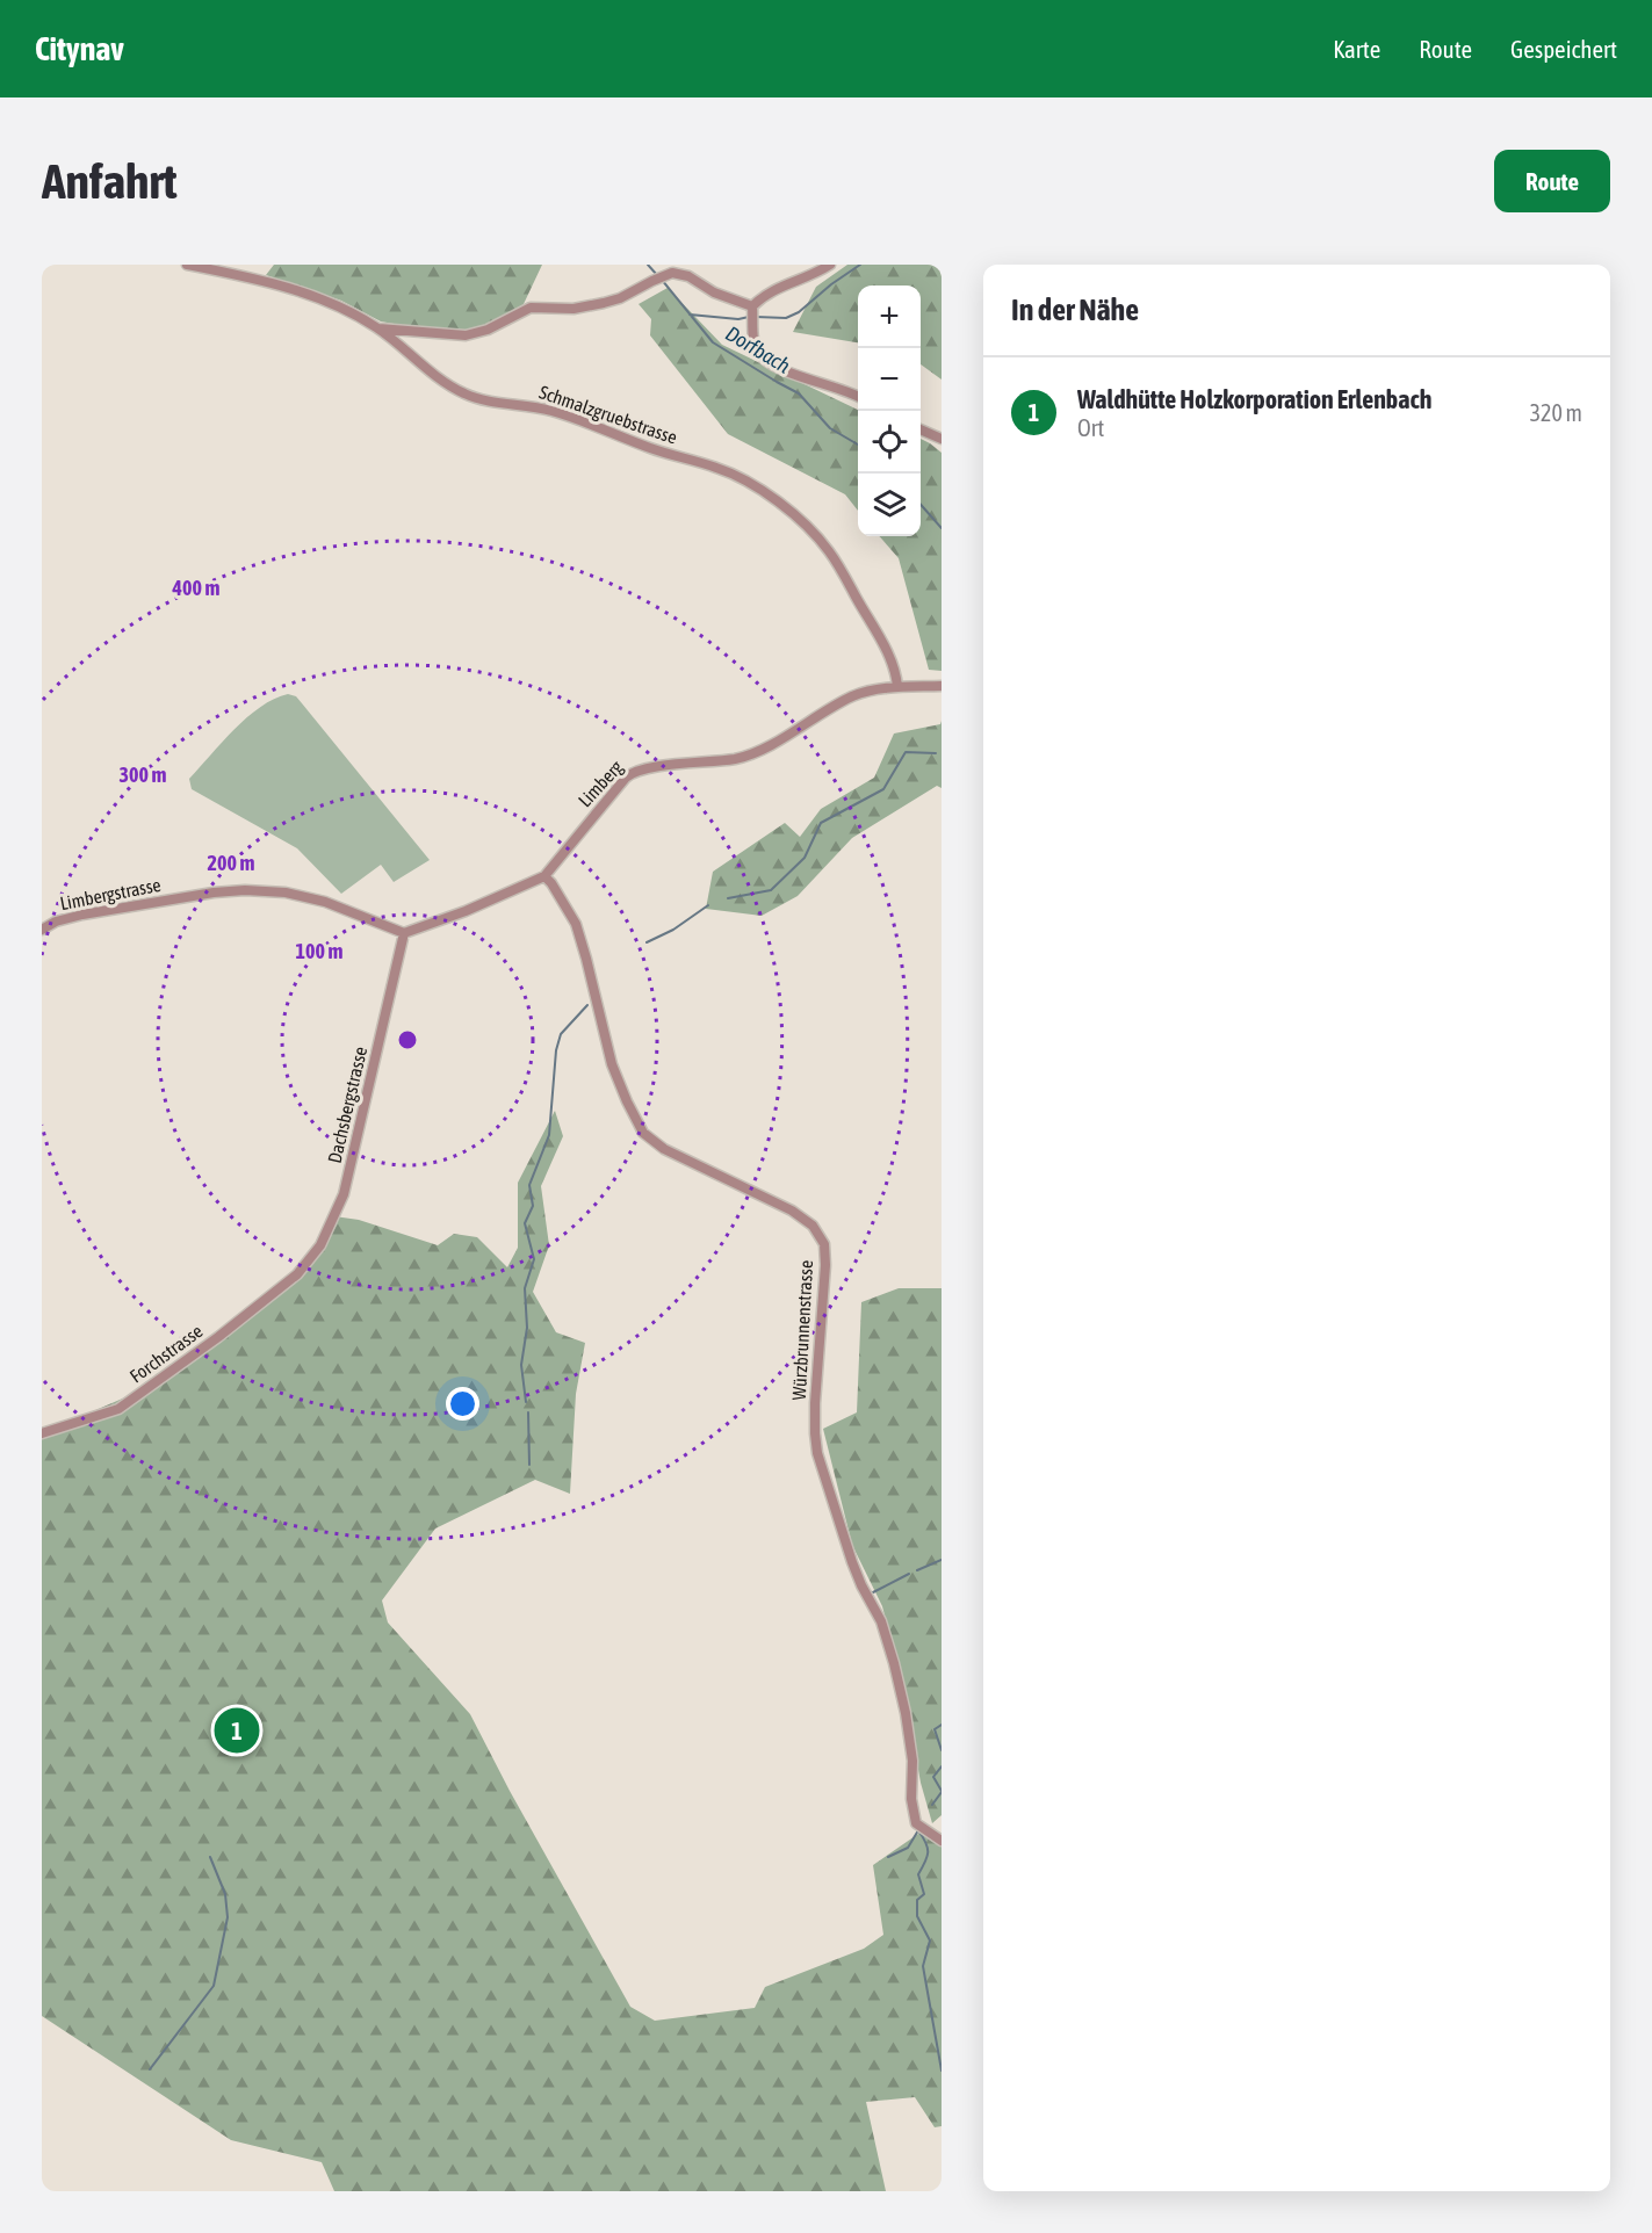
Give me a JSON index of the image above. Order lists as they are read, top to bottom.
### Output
{
  "streets": {
    "street": [
      "Schmalzgruebstrasse",
      "Limberg",
      "Limbergstrasse",
      "Dachsbergstrasse",
      "Würzbrunnenstrasse",
      "Forchstrasse"
    ]
  },
  "crossings": [
    ["Schmalzgruebstrasse", "Limberg"],
    ["Limberg", "Limbergstrasse"],
    ["Limberg", "Dachsbergstrasse"],
    ["Limberg", "Würzbrunnenstrasse"],
    ["Limbergstrasse", "Dachsbergstrasse"],
    ["Dachsbergstrasse", "Forchstrasse"]
  ],
  "water": ["Dorfbach"],
  "page": {
    "header": "Citynav",
    "nav": ["Karte", "Route", "Gespeichert"],
    "buttons": "Route",
    "title": "Anfahrt",
    "heading": "In der Nähe",
    "map_buttons": ["+", "−"],
    "list": [
      {
        "mark": "1",
        "name": "Waldhütte Holzkorporation Erlenbach",
        "note": "Ort",
        "value": "320 m"
      }
    ],
    "pins": "1"
  },
  "rings": [
    "400 m",
    "300 m",
    "200 m",
    "100 m"
  ]
}
